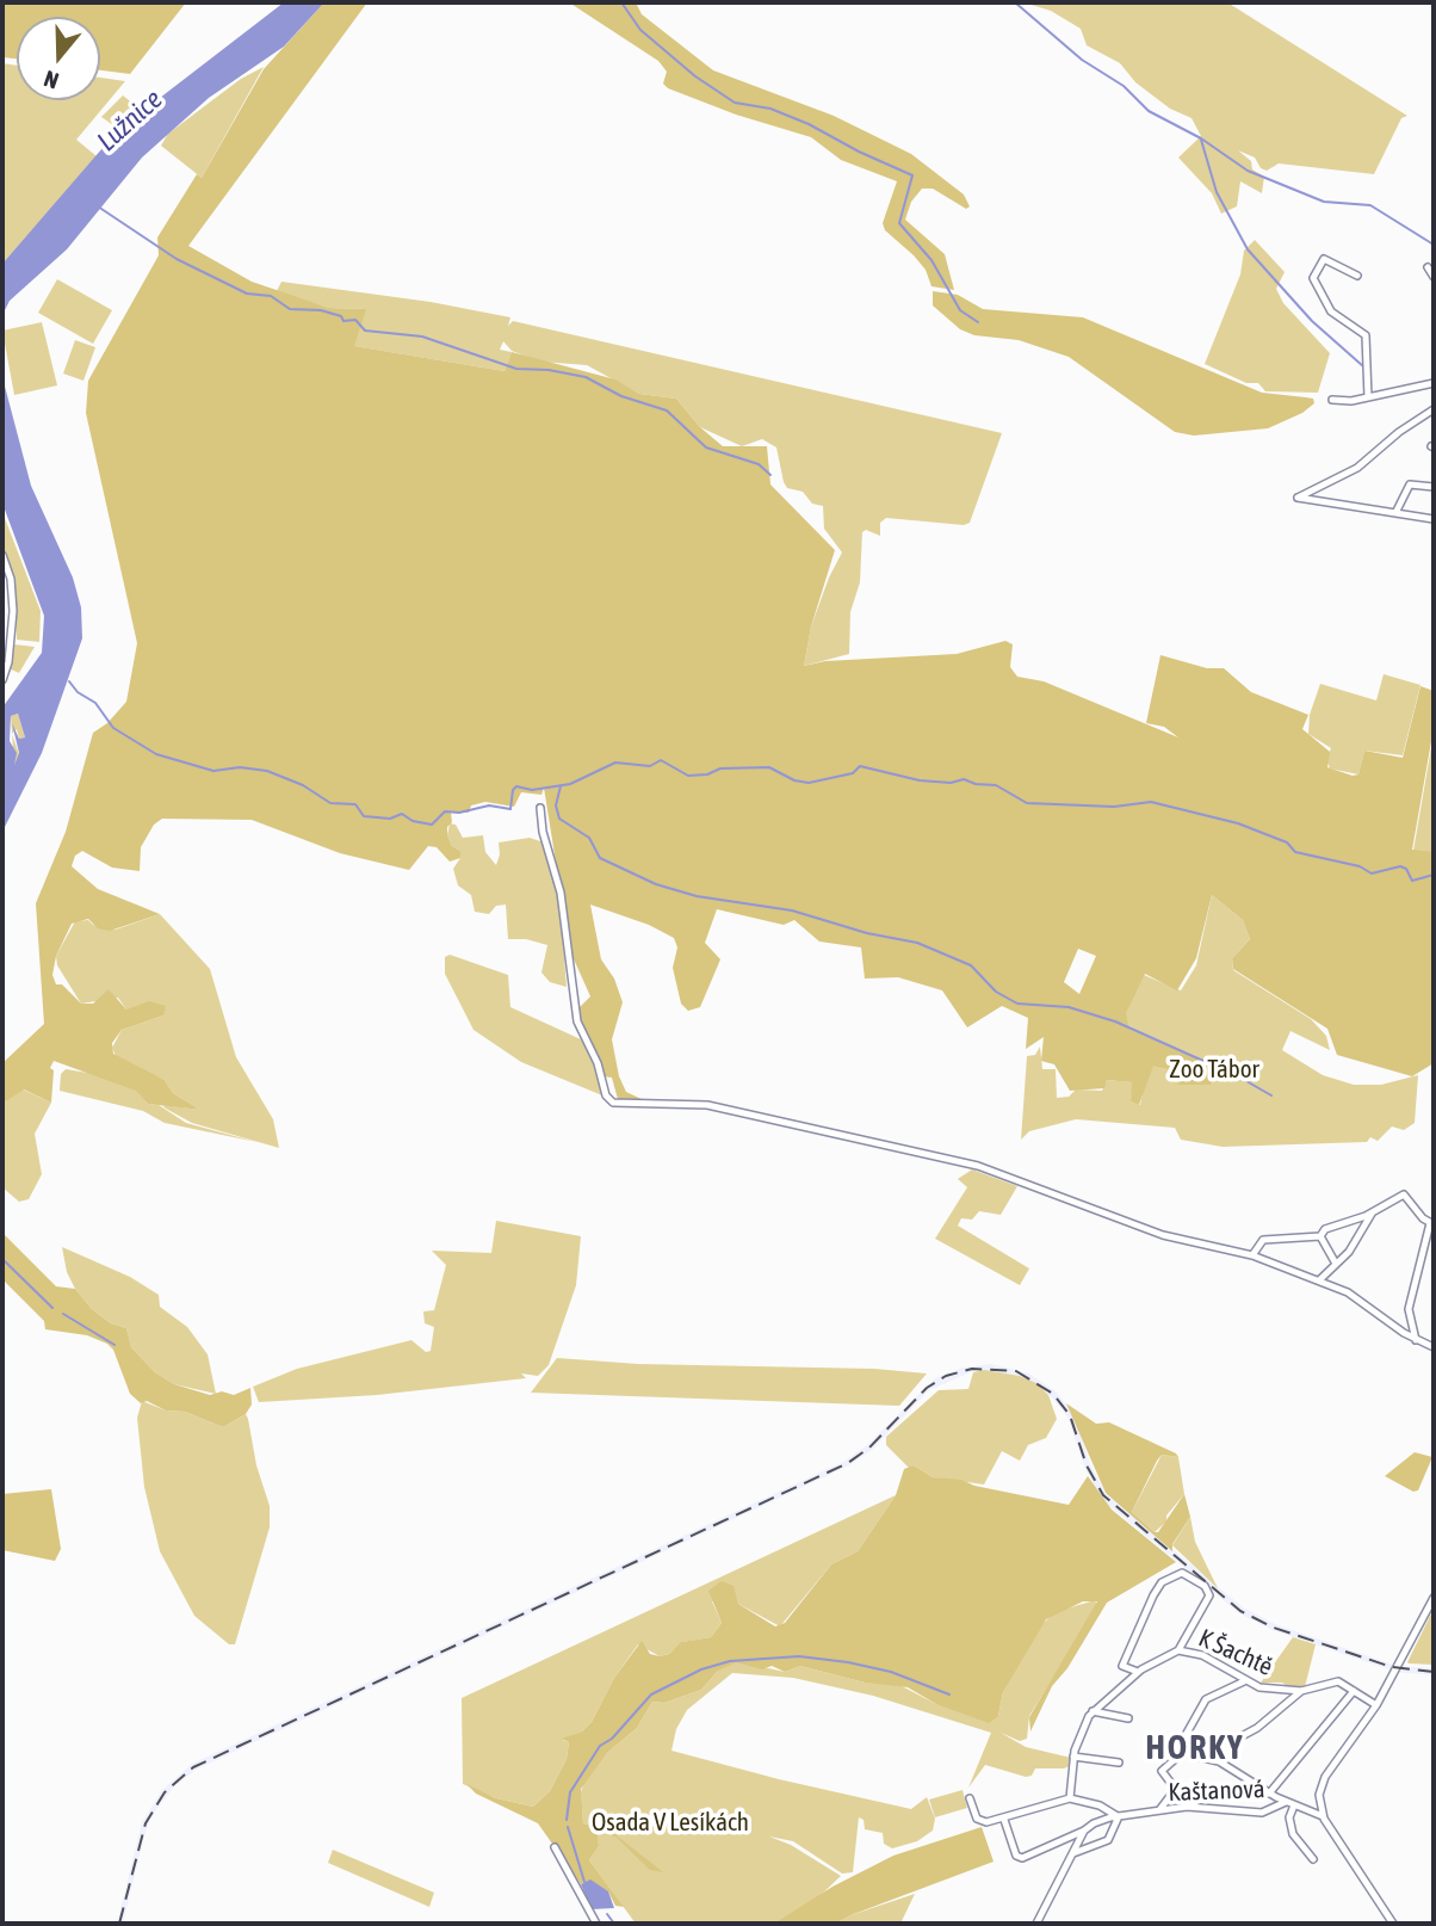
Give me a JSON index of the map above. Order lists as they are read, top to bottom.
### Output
{
  "streets": {
    "street": ["K Šachtě", "Kaštanová"]
  },
  "crossings": [
    ["K Šachtě", "Kaštanová"]
  ],
  "districts": ["HORKY"],
  "water": ["Lužnice"],
  "parks": ["Zoo Tábor", "Osada V Lesíkách"],
  "north": "bottom"
}
